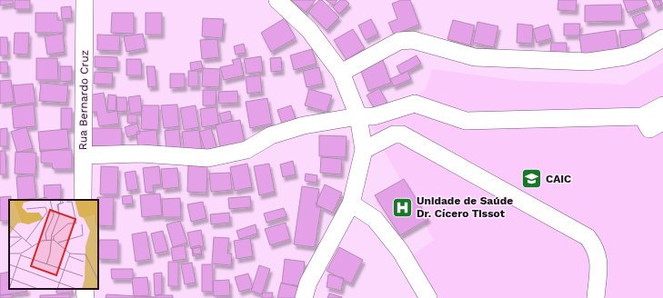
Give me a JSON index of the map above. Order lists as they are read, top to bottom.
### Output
{
  "streets": {
    "street": ["Rua Bernardo Cruz"]
  },
  "places": {
    "school or university": ["CAIC"],
    "hospital": ["Unidade de Saúde Dr. Cícero Tissot"]
  }
}
